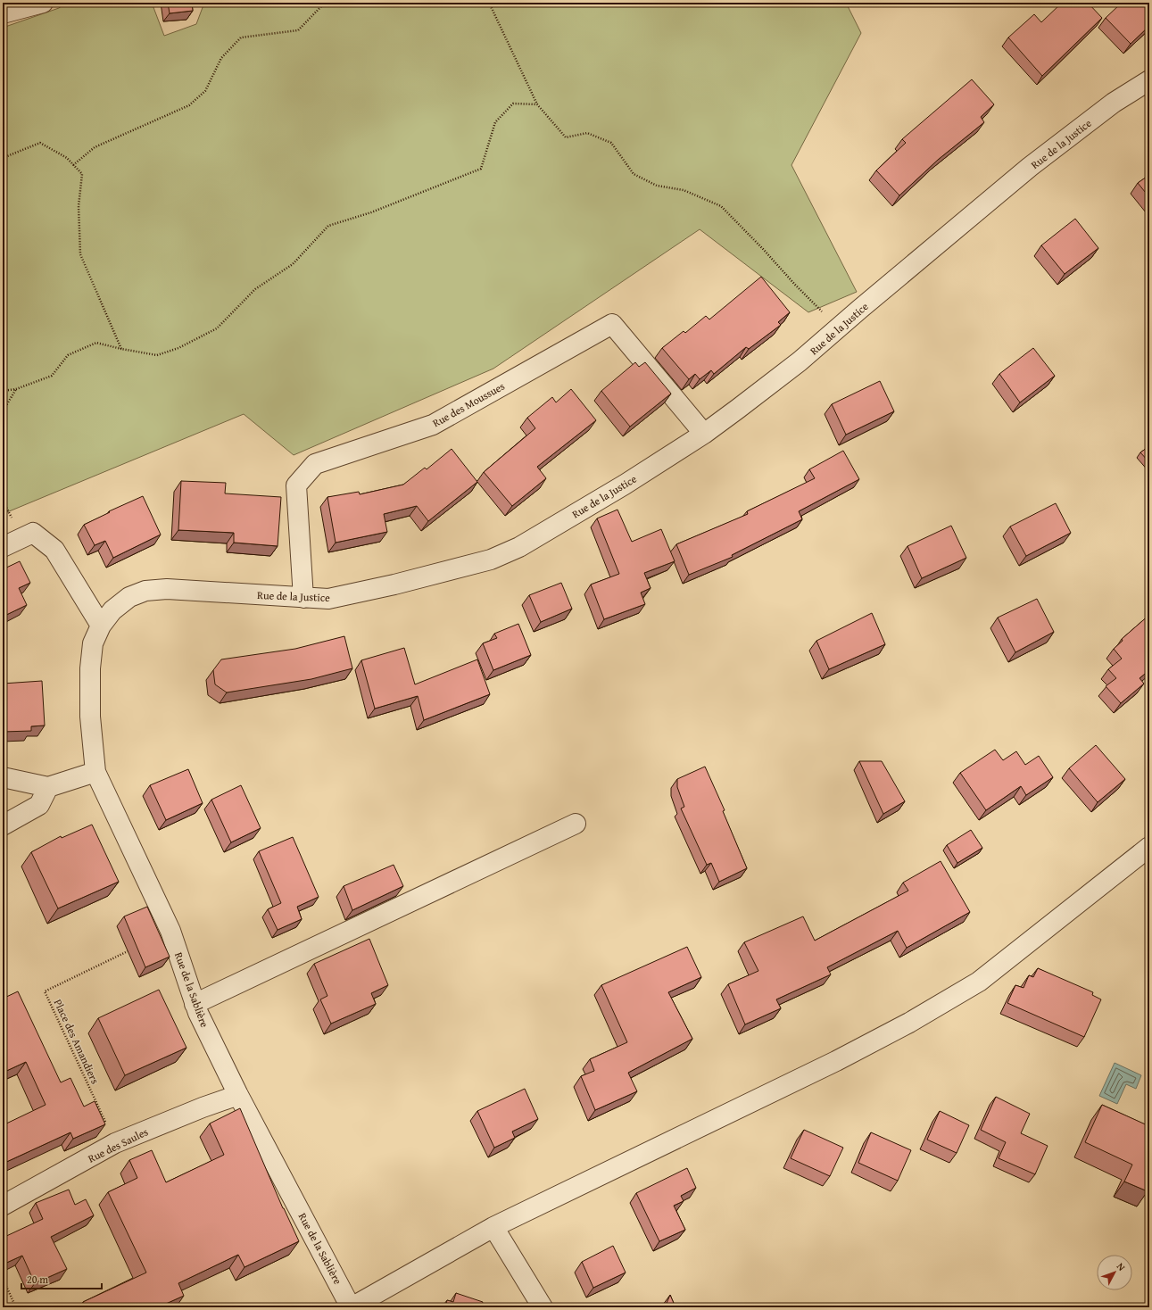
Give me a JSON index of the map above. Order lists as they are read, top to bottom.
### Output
{
  "streets": {
    "street": [
      "Rue de la Justice",
      "Rue des Moussues",
      "Rue de la Sablière",
      "Rue des Saules"
    ],
    "path": ["Place des Amandiers"]
  },
  "crossings": [
    ["Rue de la Justice", "Rue des Moussues"],
    ["Rue de la Justice", "Rue de la Sablière"],
    ["Rue de la Sablière", "Rue des Saules"],
    ["Place des Amandiers", "Rue des Saules"]
  ],
  "scale_bar": "20 m",
  "north": "top right"
}
